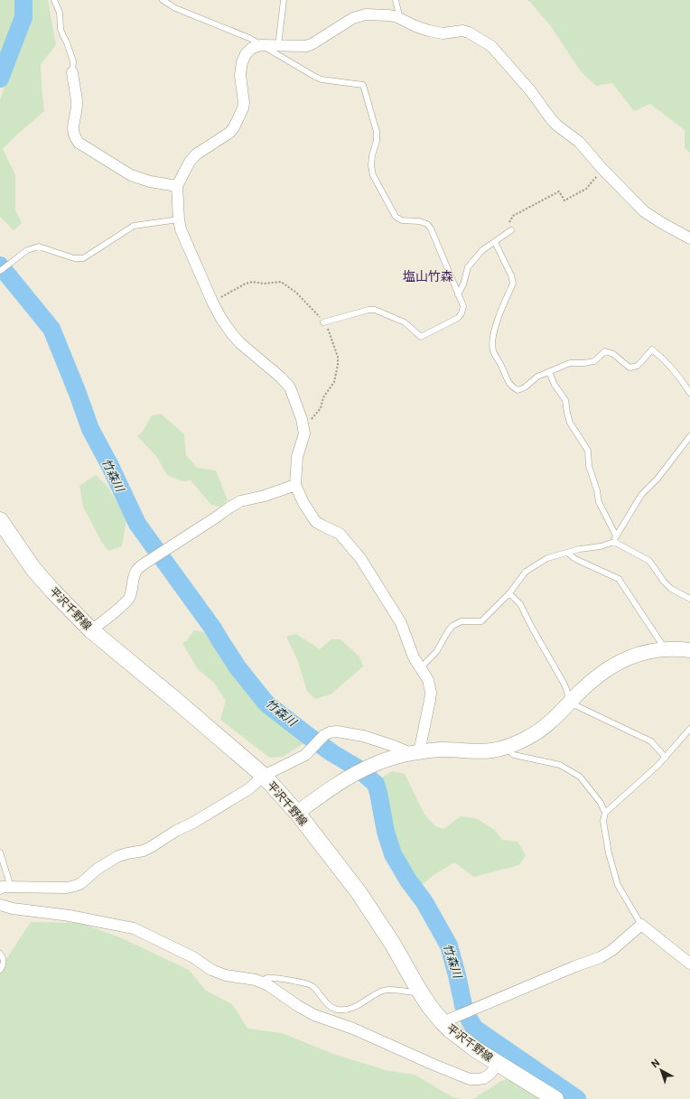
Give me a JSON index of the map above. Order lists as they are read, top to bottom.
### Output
{
  "streets": {
    "main road": ["平沢千野線"]
  },
  "districts": ["塩山竹森"],
  "water": ["竹森川"],
  "north": "top left"
}
